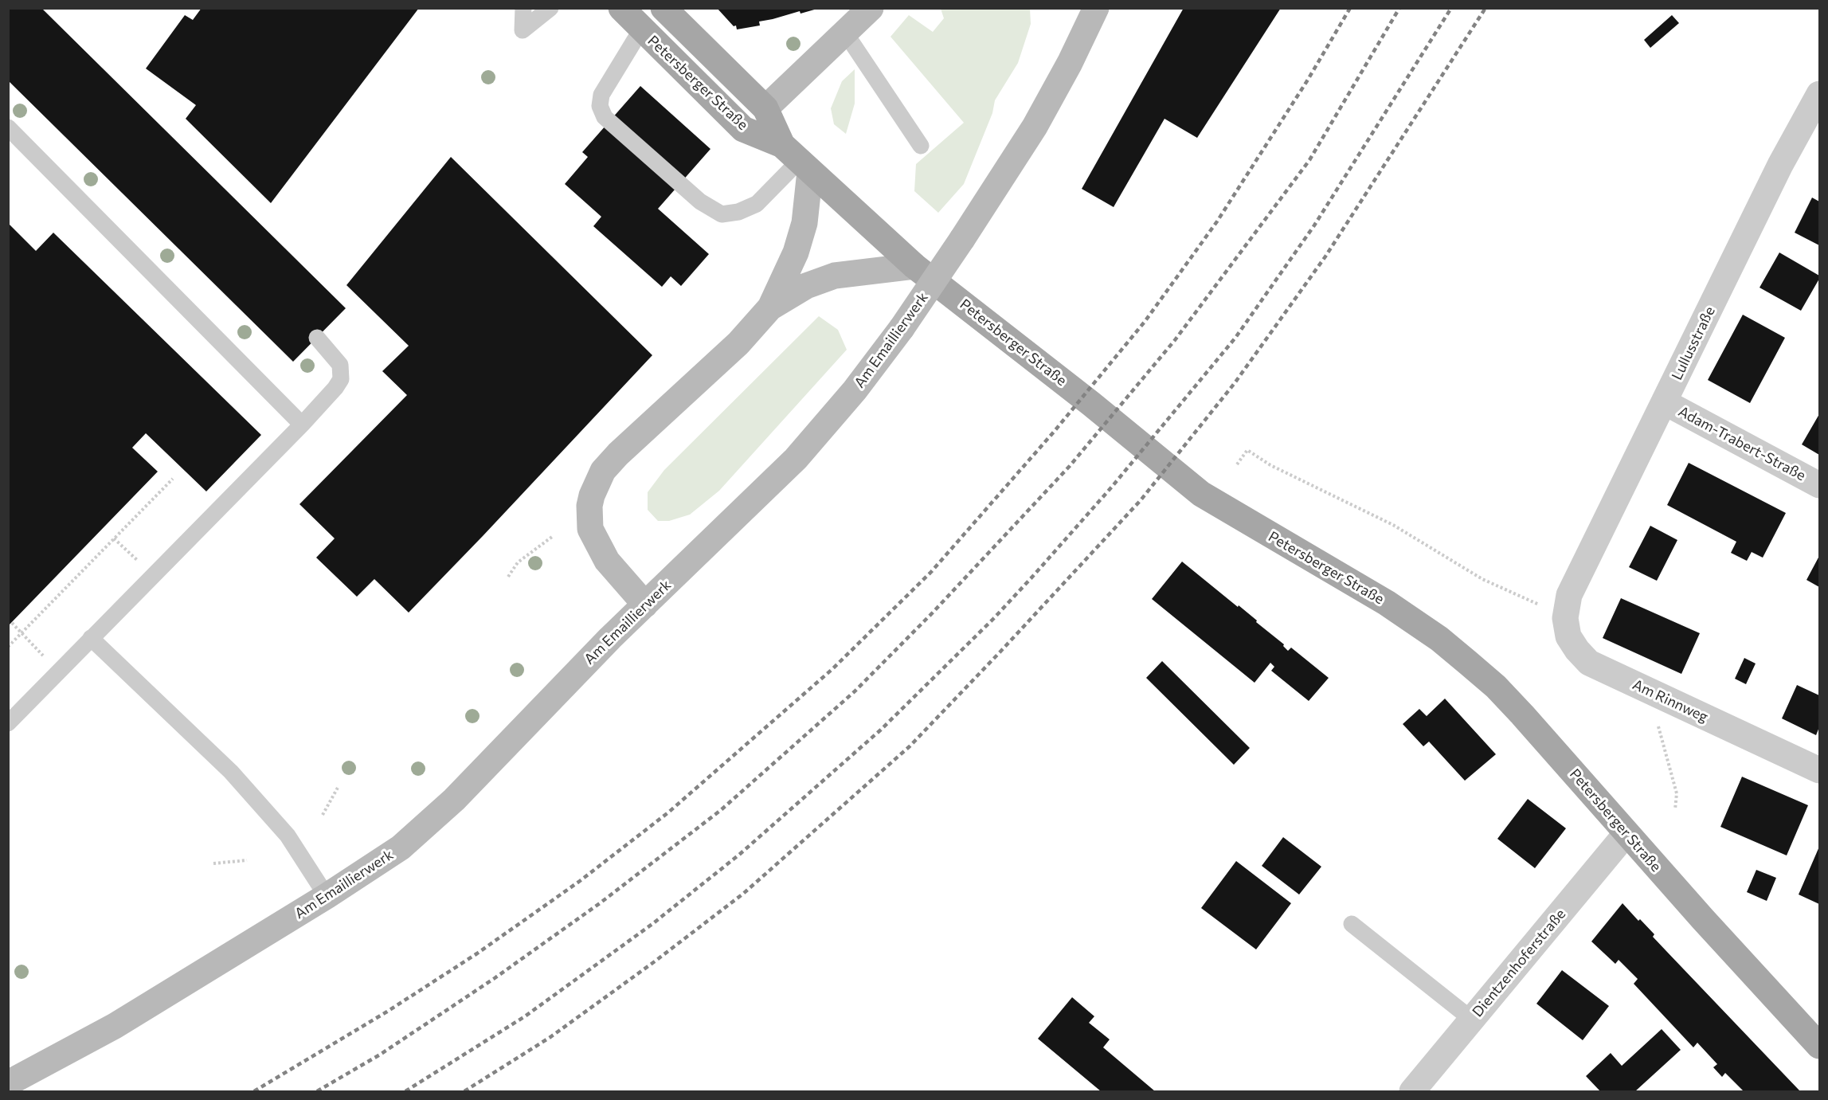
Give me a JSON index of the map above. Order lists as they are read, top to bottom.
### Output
{
  "streets": {
    "main road": ["Petersberger Straße", "Am Emaillierwerk"],
    "street": [
      "Lullusstraße",
      "Adam-Trabert-Straße",
      "Am Rinnweg",
      "Dientzenhoferstraße"
    ]
  },
  "crossings": [
    ["Petersberger Straße", "Dientzenhoferstraße"],
    ["Lullusstraße", "Adam-Trabert-Straße"],
    ["Lullusstraße", "Am Rinnweg"]
  ]
}
